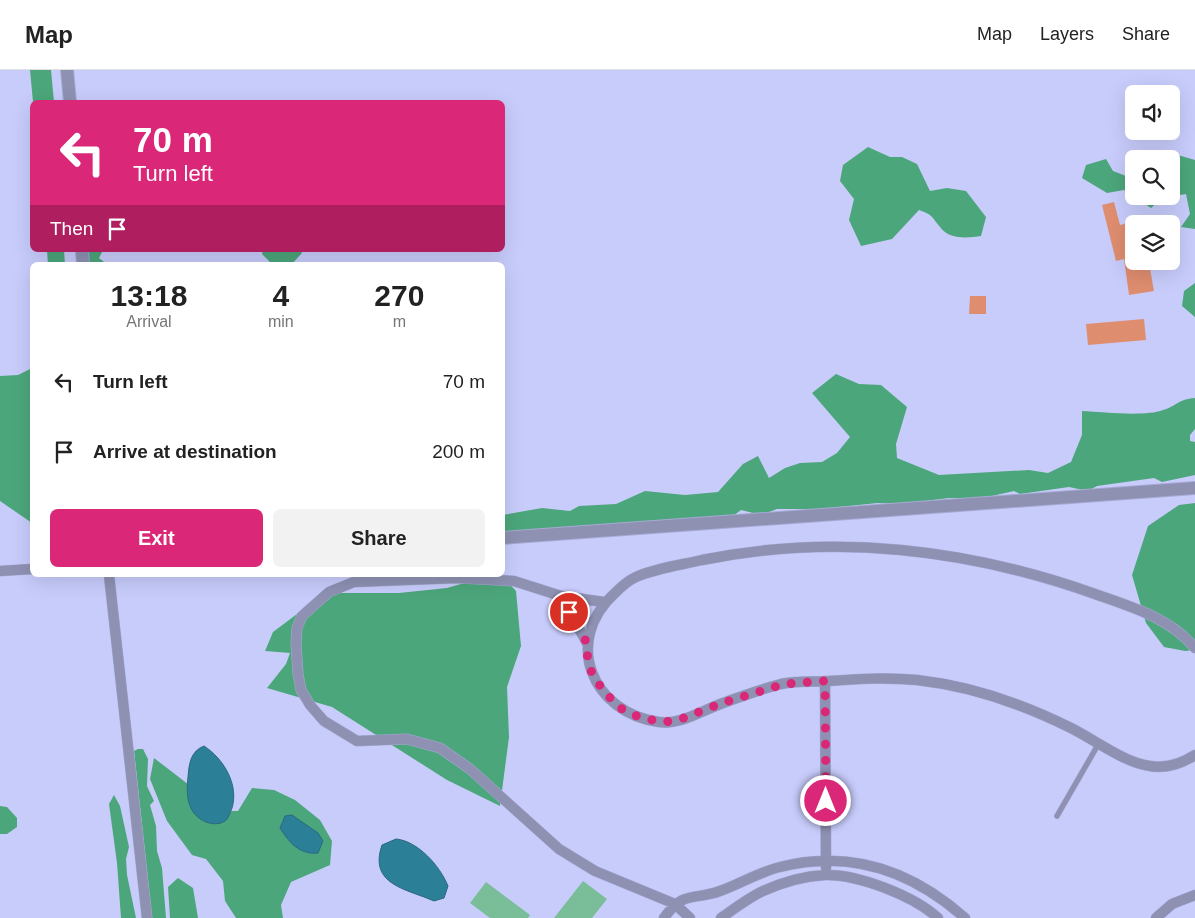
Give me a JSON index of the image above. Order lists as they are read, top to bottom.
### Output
{
  "page": {
    "header": "Map",
    "nav": ["Map", "Layers", "Share"],
    "turn": ["70 m", "Turn left"],
    "then": "Then",
    "eta": [
      "13:18",
      "Arrival",
      "4",
      "min",
      "270",
      "m"
    ],
    "list": [
      {
        "name": "Turn left",
        "value": "70 m"
      },
      {
        "name": "Arrive at destination",
        "value": "200 m"
      }
    ],
    "buttons": ["Exit", "Share"]
  }
}
